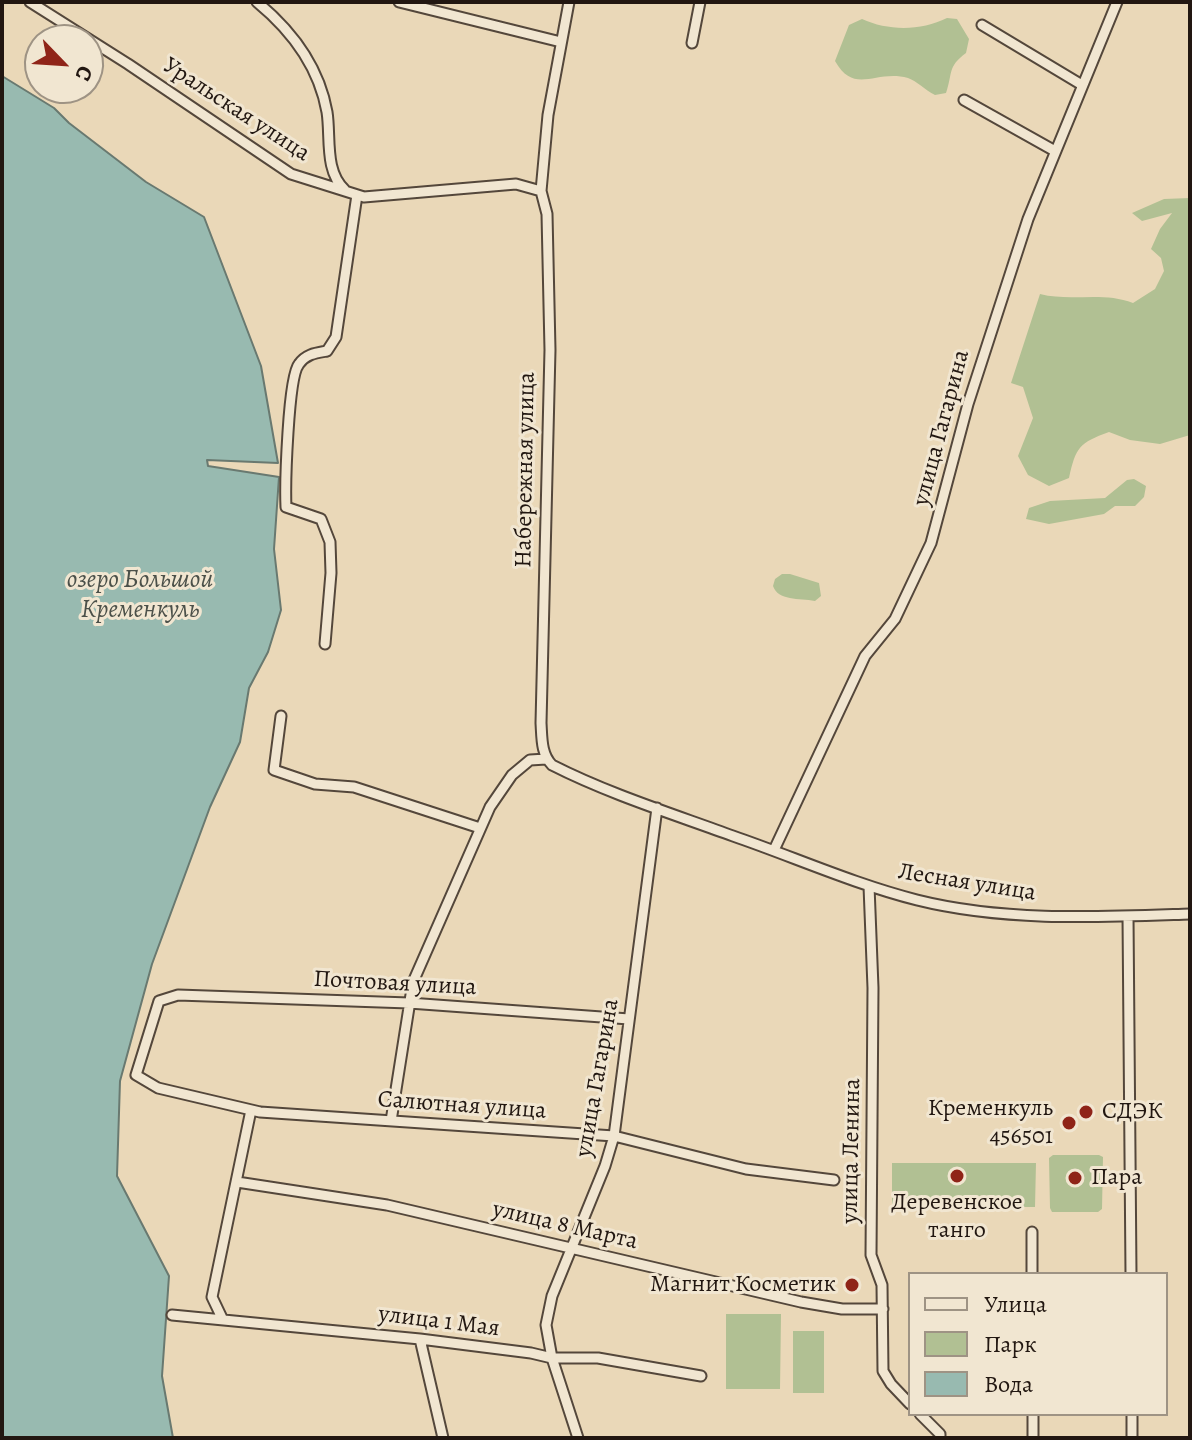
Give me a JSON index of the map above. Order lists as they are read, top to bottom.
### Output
{
  "streets": {
    "street": [
      "Уральская улица",
      "улица Гагарина",
      "Набережная улица",
      "Лесная улица",
      "Почтовая улица",
      "Салютная улица",
      "улица Ленина",
      "улица 8 Марта",
      "улица 1 Мая"
    ]
  },
  "crossings": [
    ["Уральская улица", "Набережная улица"],
    ["улица Гагарина", "Лесная улица"],
    ["улица Гагарина", "Почтовая улица"],
    ["улица Гагарина", "Салютная улица"],
    ["улица Гагарина", "улица 8 Марта"],
    ["улица Гагарина", "улица 1 Мая"],
    ["Лесная улица", "улица Ленина"],
    ["Почтовая улица", "Салютная улица"],
    ["улица Ленина", "улица 8 Марта"]
  ],
  "water": ["озеро Большой Кременкуль"],
  "places": [
    "СДЭК",
    "Кременкуль 456501",
    "Деревенское танго",
    "Пара",
    "Магнит Косметик"
  ],
  "legend": ["Улица", "Парк", "Вода"],
  "north": "bottom right"
}
